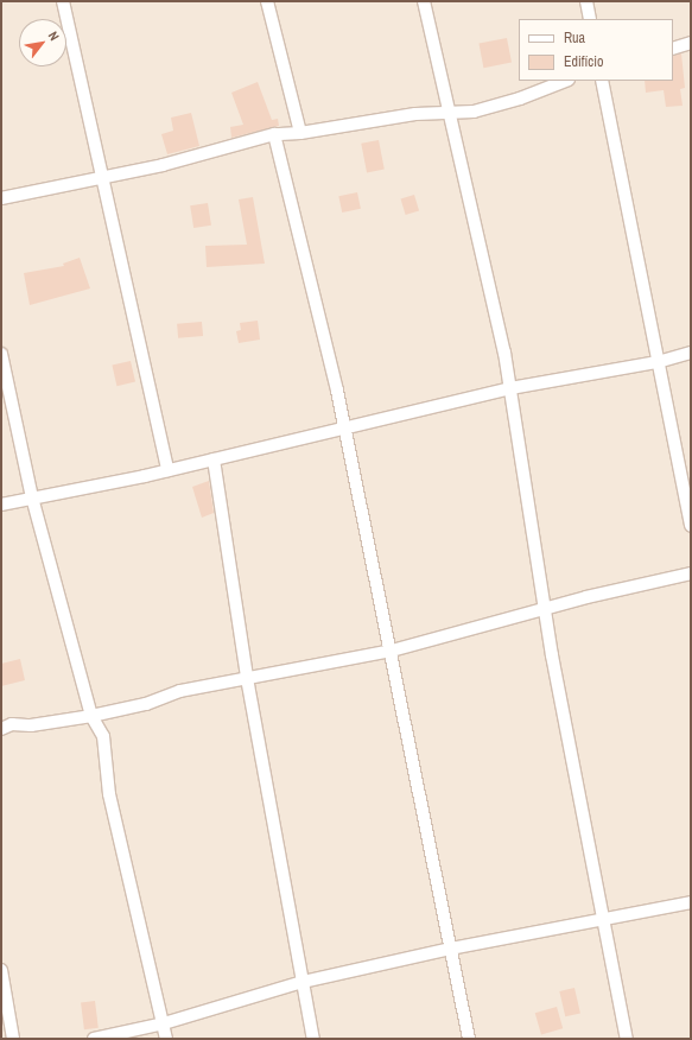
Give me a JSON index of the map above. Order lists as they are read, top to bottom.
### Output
{
  "legend": ["Rua", "Edifício"],
  "north": "top right"
}
